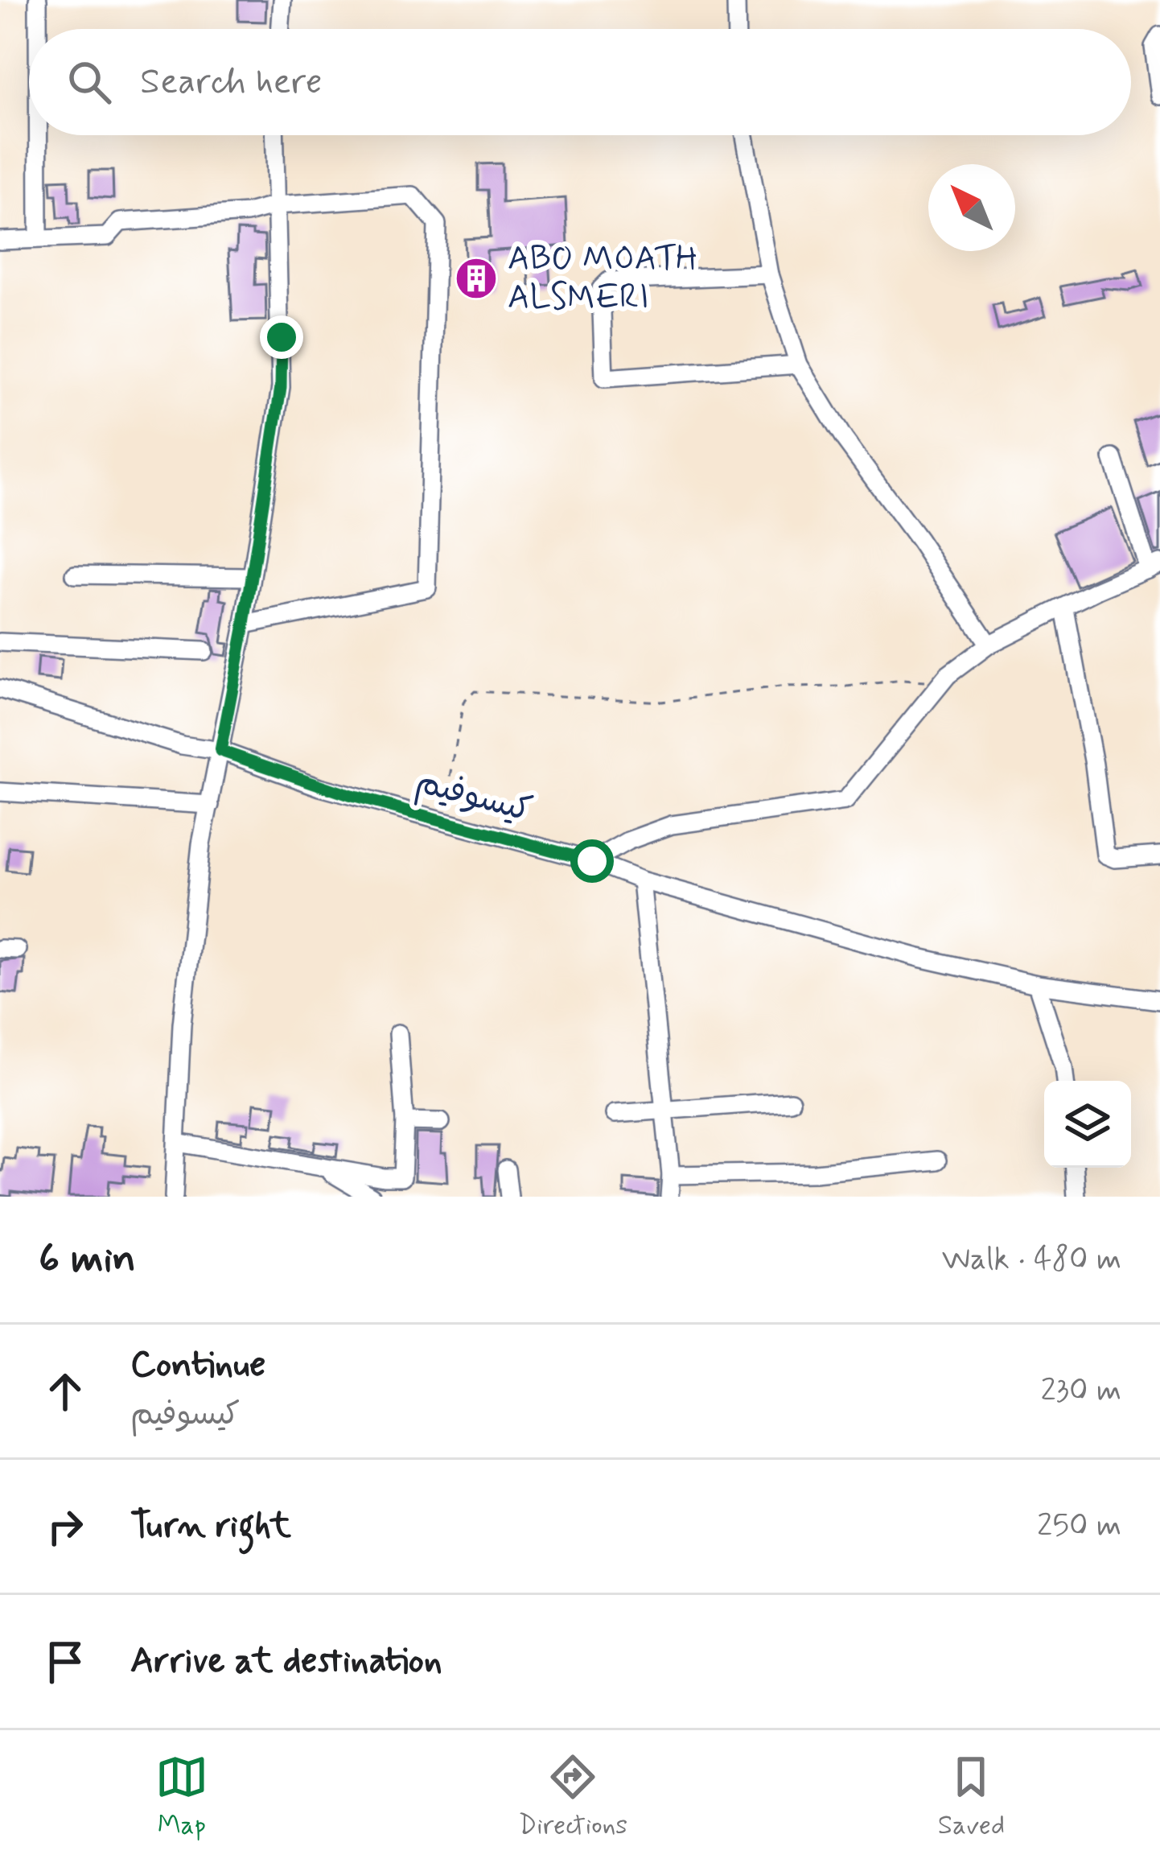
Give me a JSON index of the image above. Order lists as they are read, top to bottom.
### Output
{
  "streets": {
    "street": ["كيسوفيم"]
  },
  "places": {
    "building": ["ABO MOATH ALSMERI"]
  },
  "north": "top left",
  "page": {
    "search": "Search here",
    "heading": ["6 min", "Walk · 480 m"],
    "list": [
      ["Continue", "كيسوفيم", "230 m"],
      ["Turn right", "250 m"],
      "Arrive at destination"
    ],
    "nav": ["Map", "Directions", "Saved"]
  }
}
